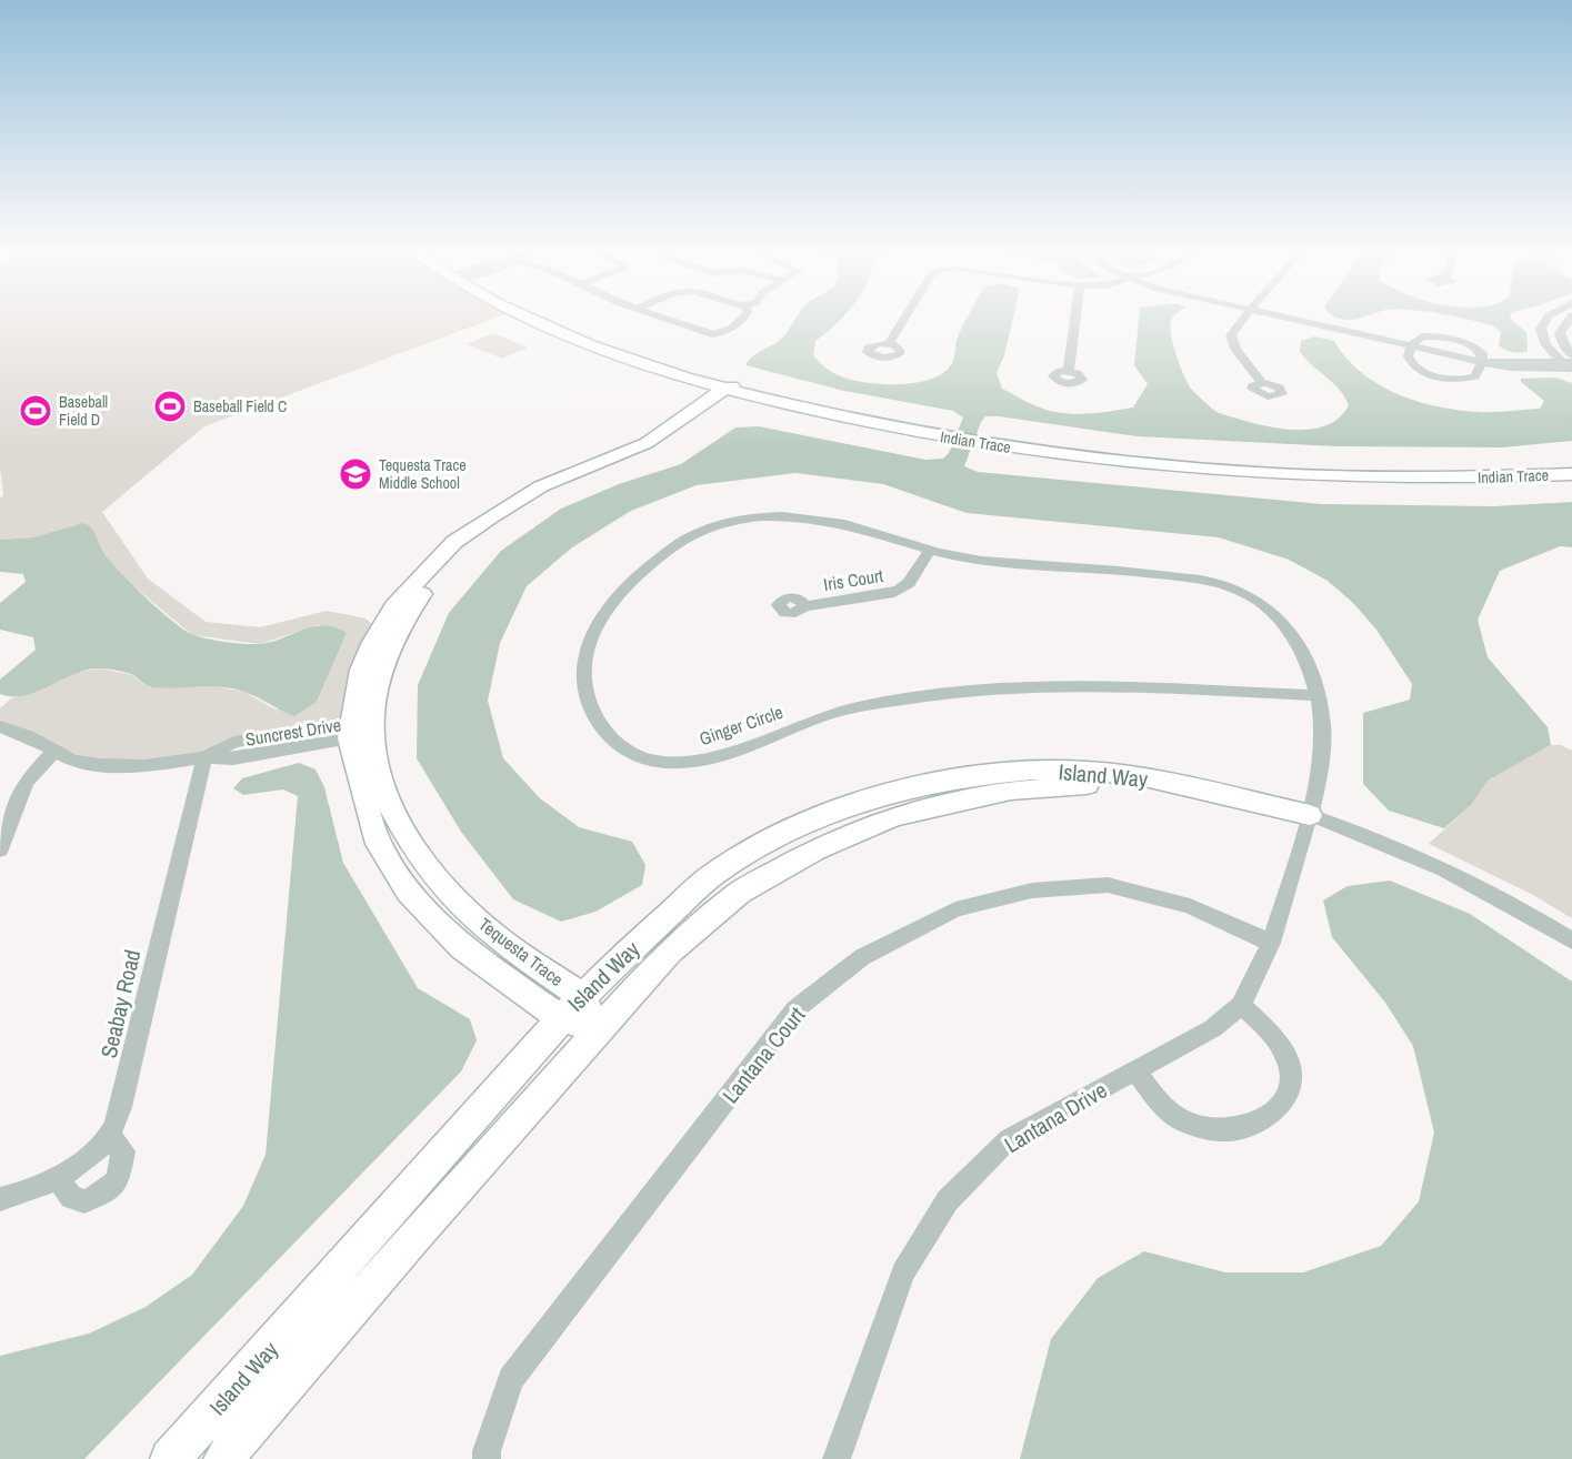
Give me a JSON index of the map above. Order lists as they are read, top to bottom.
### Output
{
  "streets": {
    "street": [
      "Indian Trace",
      "Iris Court",
      "Ginger Circle",
      "Suncrest Drive",
      "Island Way",
      "Tequesta Trace",
      "Seabay Road",
      "Lantana Court",
      "Lantana Drive"
    ]
  },
  "crossings": [
    ["Indian Trace", "Tequesta Trace"],
    ["Iris Court", "Ginger Circle"],
    ["Ginger Circle", "Island Way"],
    ["Ginger Circle", "Lantana Drive"],
    ["Suncrest Drive", "Tequesta Trace"],
    ["Suncrest Drive", "Seabay Road"],
    ["Island Way", "Tequesta Trace"],
    ["Island Way", "Lantana Drive"],
    ["Lantana Court", "Lantana Drive"]
  ],
  "places": {
    "sports": ["Baseball Field C", "Baseball Field D"],
    "school or university": ["Tequesta Trace Middle School"]
  }
}
